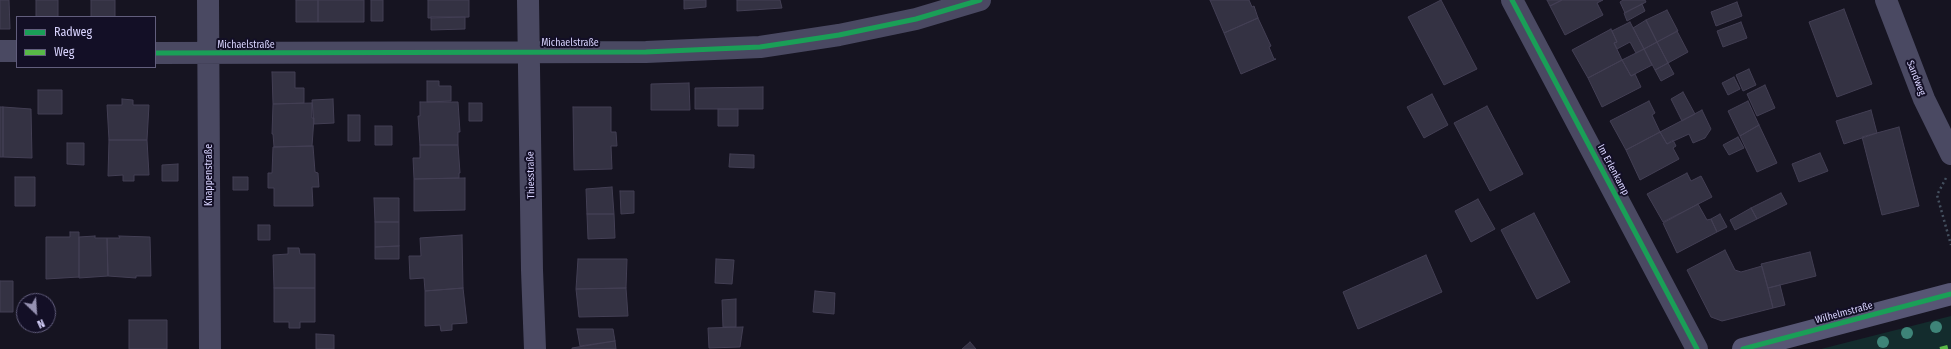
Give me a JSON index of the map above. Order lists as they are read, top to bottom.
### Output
{
  "streets": {
    "street": [
      "Michaelstraße",
      "Sandweg",
      "Im Erlenkamp",
      "Knappenstraße",
      "Thiesstraße",
      "Wilhelmstraße"
    ]
  },
  "crossings": [
    ["Michaelstraße", "Knappenstraße"],
    ["Michaelstraße", "Thiesstraße"]
  ],
  "legend": ["Radweg", "Weg"],
  "north": "bottom right"
}
